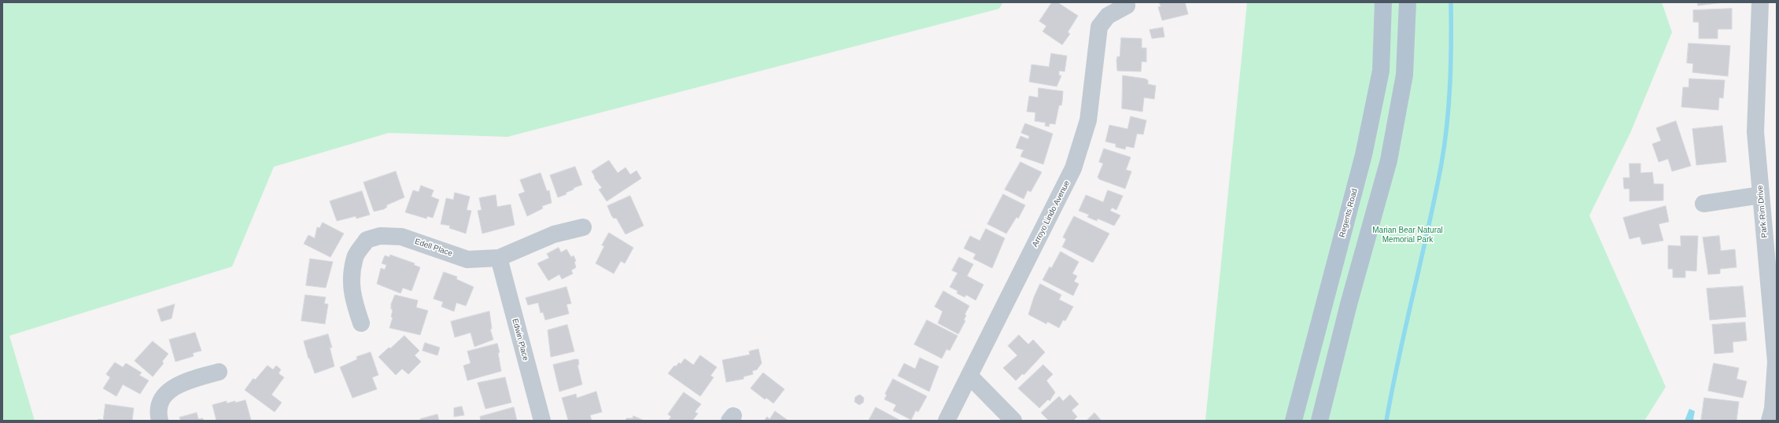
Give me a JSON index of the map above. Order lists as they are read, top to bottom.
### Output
{
  "streets": {
    "main road": ["Regents Road"],
    "street": [
      "Park Rim Drive",
      "Arroyo Lindo Avenue",
      "Edell Place",
      "Edwin Place"
    ]
  },
  "crossings": [
    ["Edell Place", "Edwin Place"]
  ],
  "parks": ["Marian Bear Natural Memorial Park"]
}
